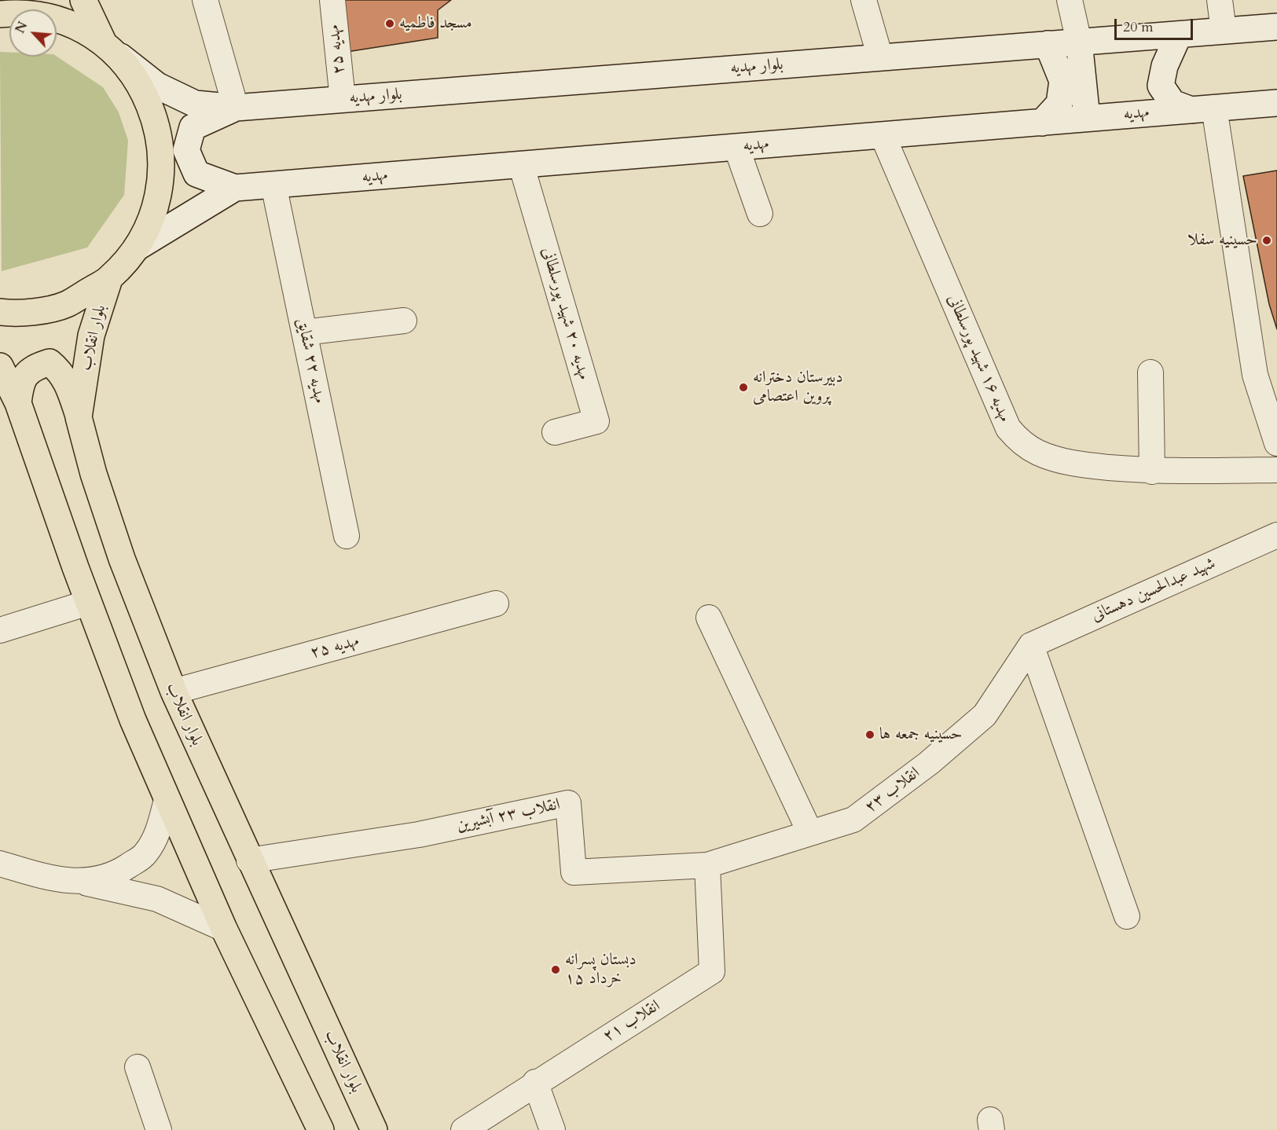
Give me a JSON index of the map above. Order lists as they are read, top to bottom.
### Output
{
  "streets": {
    "main road": ["بلوار مهدیه", "مهدیه", "بلوار انقلاب"],
    "street": [
      "مهدیه ۲۵",
      "مهدیه ۲۰ شهید پورسلطانی",
      "مهدیه ۱۶ شهید پورسلطانی",
      "مهدیه ۲۲ شقایق",
      "شهید عبدالحسین دهستانی",
      "انقلاب ۲۳",
      "انقلاب ۲۳ آبشیرین",
      "انقلاب ۲۱"
    ]
  },
  "crossings": [
    ["مهدیه ۲۵", "بلوار مهدیه"],
    ["مهدیه ۲۵", "بلوار انقلاب"],
    ["مهدیه", "مهدیه ۲۰ شهید پورسلطانی"],
    ["مهدیه", "مهدیه ۱۶ شهید پورسلطانی"],
    ["مهدیه", "مهدیه ۲۲ شقایق"],
    ["بلوار انقلاب", "انقلاب ۲۳ آبشیرین"],
    ["شهید عبدالحسین دهستانی", "انقلاب ۲۳"],
    ["انقلاب ۲۳", "انقلاب ۲۳ آبشیرین"],
    ["انقلاب ۲۳", "انقلاب ۲۱"],
    ["انقلاب ۲۳ آبشیرین", "انقلاب ۲۱"]
  ],
  "places": [
    "مسجد فاطمیه",
    "حسینیه سفلا",
    "دبیرستان دخترانه پروین اعتصامی",
    "حسینیه جمعه ها",
    "دبستان پسرانه ۱۵ خرداد"
  ],
  "scale_bar": "20 m",
  "north": "top left"
}
